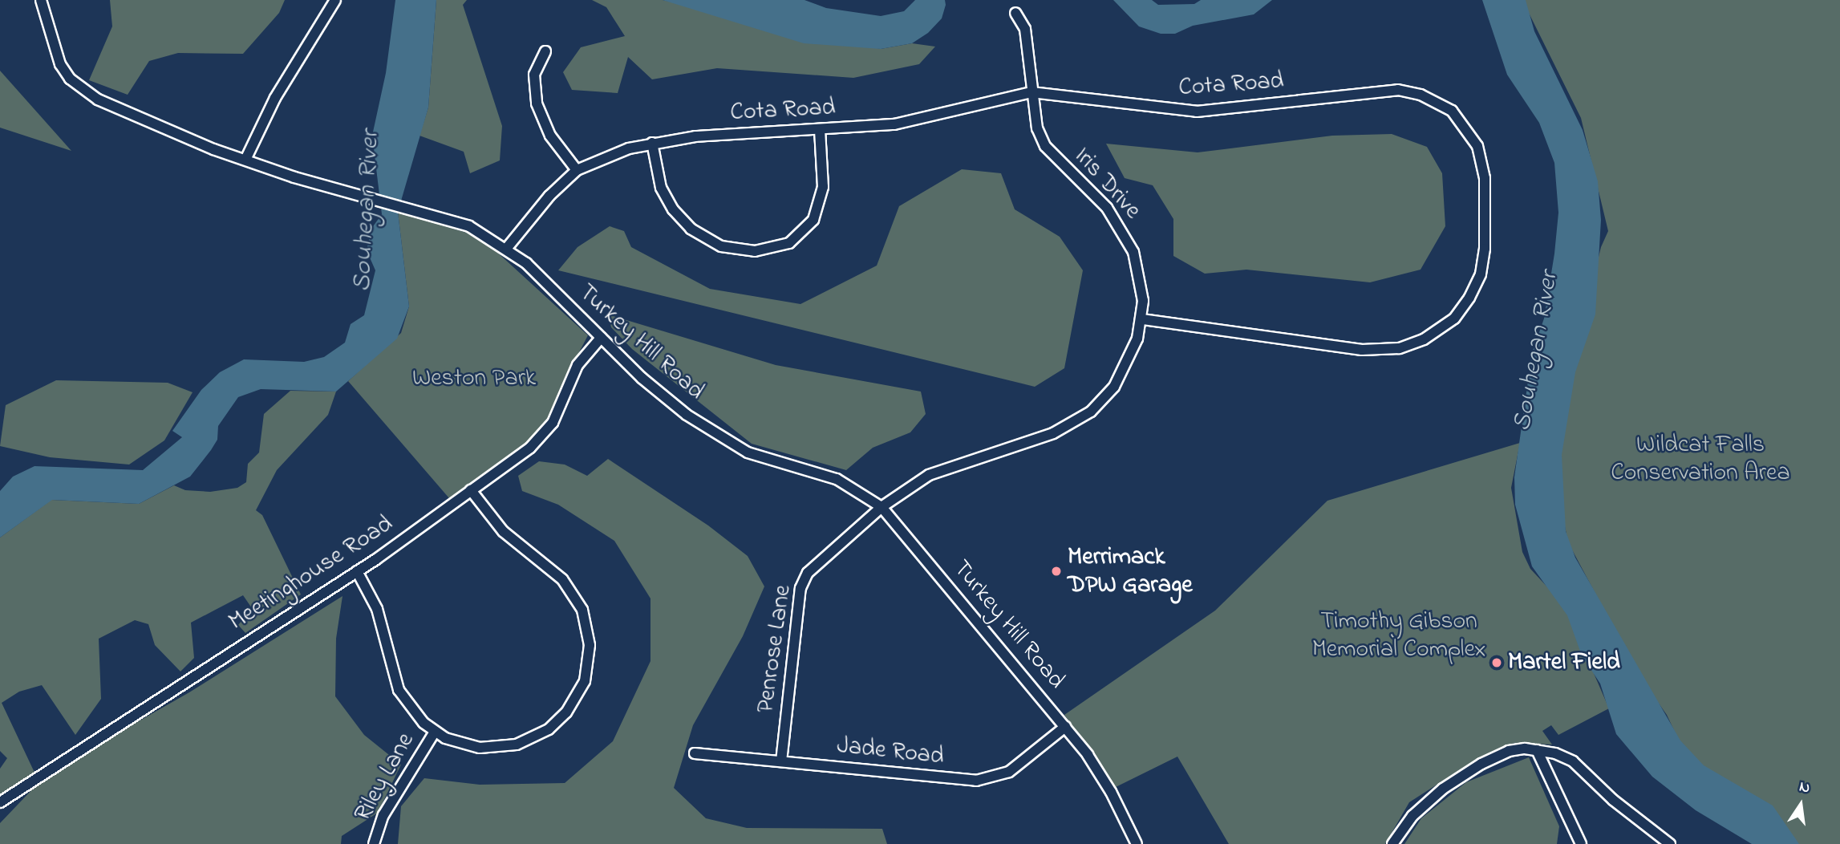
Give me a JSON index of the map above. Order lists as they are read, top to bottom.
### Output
{
  "streets": {
    "street": [
      "Cota Road",
      "Iris Drive",
      "Turkey Hill Road",
      "Meetinghouse Road",
      "Penrose Lane",
      "Jade Road",
      "Riley Lane"
    ]
  },
  "crossings": [
    ["Cota Road", "Iris Drive"],
    ["Cota Road", "Turkey Hill Road"],
    ["Iris Drive", "Turkey Hill Road"],
    ["Iris Drive", "Penrose Lane"],
    ["Turkey Hill Road", "Meetinghouse Road"],
    ["Turkey Hill Road", "Penrose Lane"],
    ["Turkey Hill Road", "Jade Road"],
    ["Penrose Lane", "Jade Road"]
  ],
  "water": ["Souhegan River"],
  "parks": ["Weston Park", "Wildcat Falls Conservation Area", "Timothy Gibson Memorial Complex"],
  "places": ["Merrimack DPW Garage", "Martel Field"],
  "north": "top"
}
